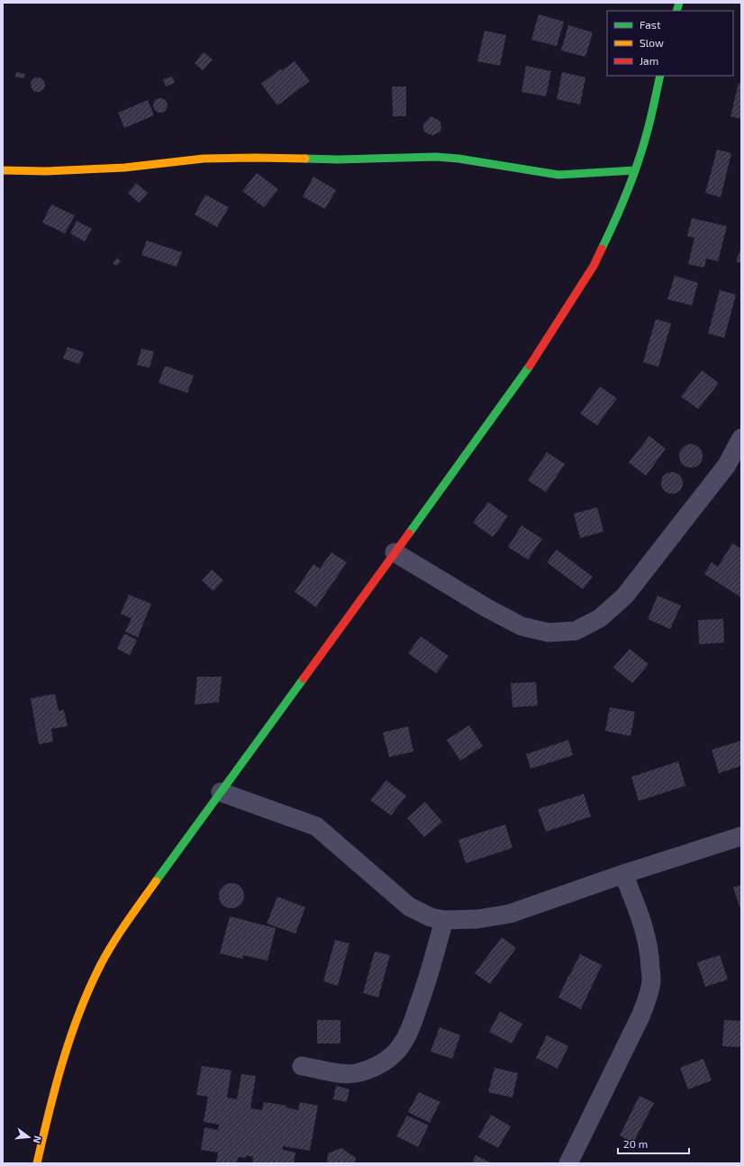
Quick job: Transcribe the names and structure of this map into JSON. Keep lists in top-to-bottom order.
{
  "legend": ["Fast", "Slow", "Jam"],
  "scale_bar": "20 m",
  "north": "right"
}
